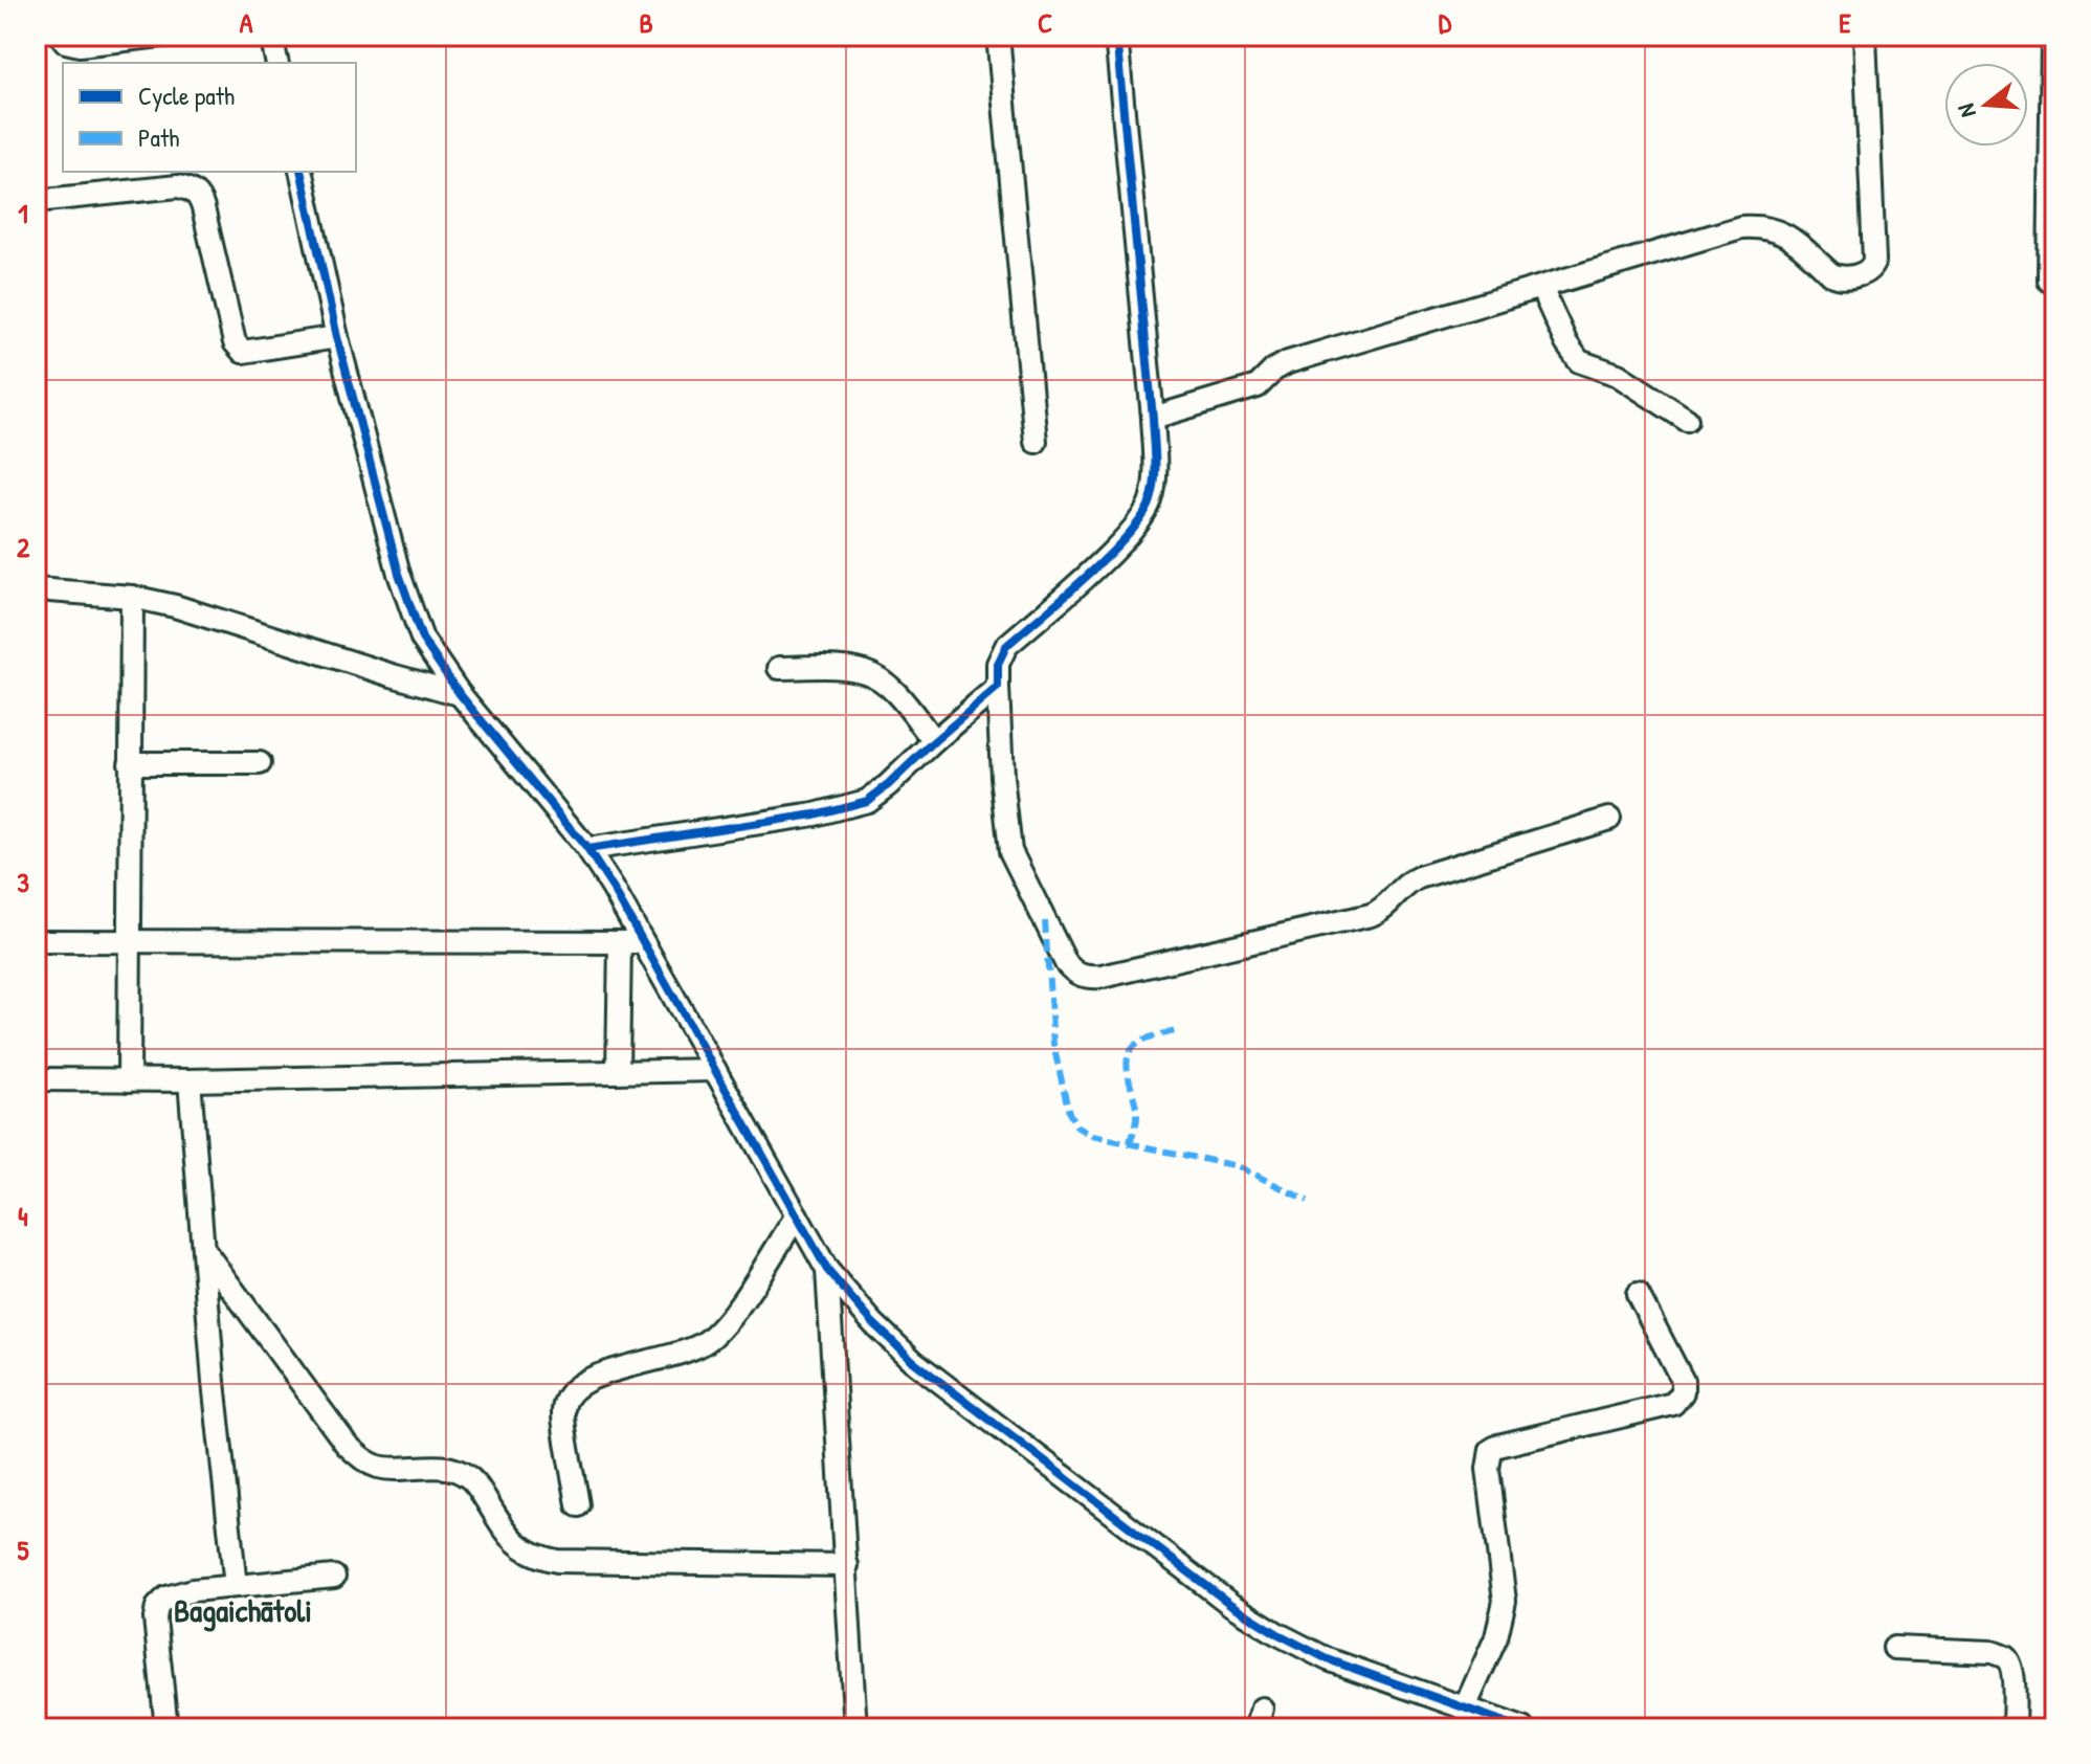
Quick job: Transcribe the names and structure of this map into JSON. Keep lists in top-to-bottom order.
{
  "districts": ["Bagaichātoli"],
  "legend": ["Cycle path", "Path"],
  "north": "left",
  "grid": {
    "columns": [
      "A",
      "B",
      "C",
      "D",
      "E"
    ],
    "rows": [
      "1",
      "2",
      "3",
      "4",
      "5"
    ]
  }
}
